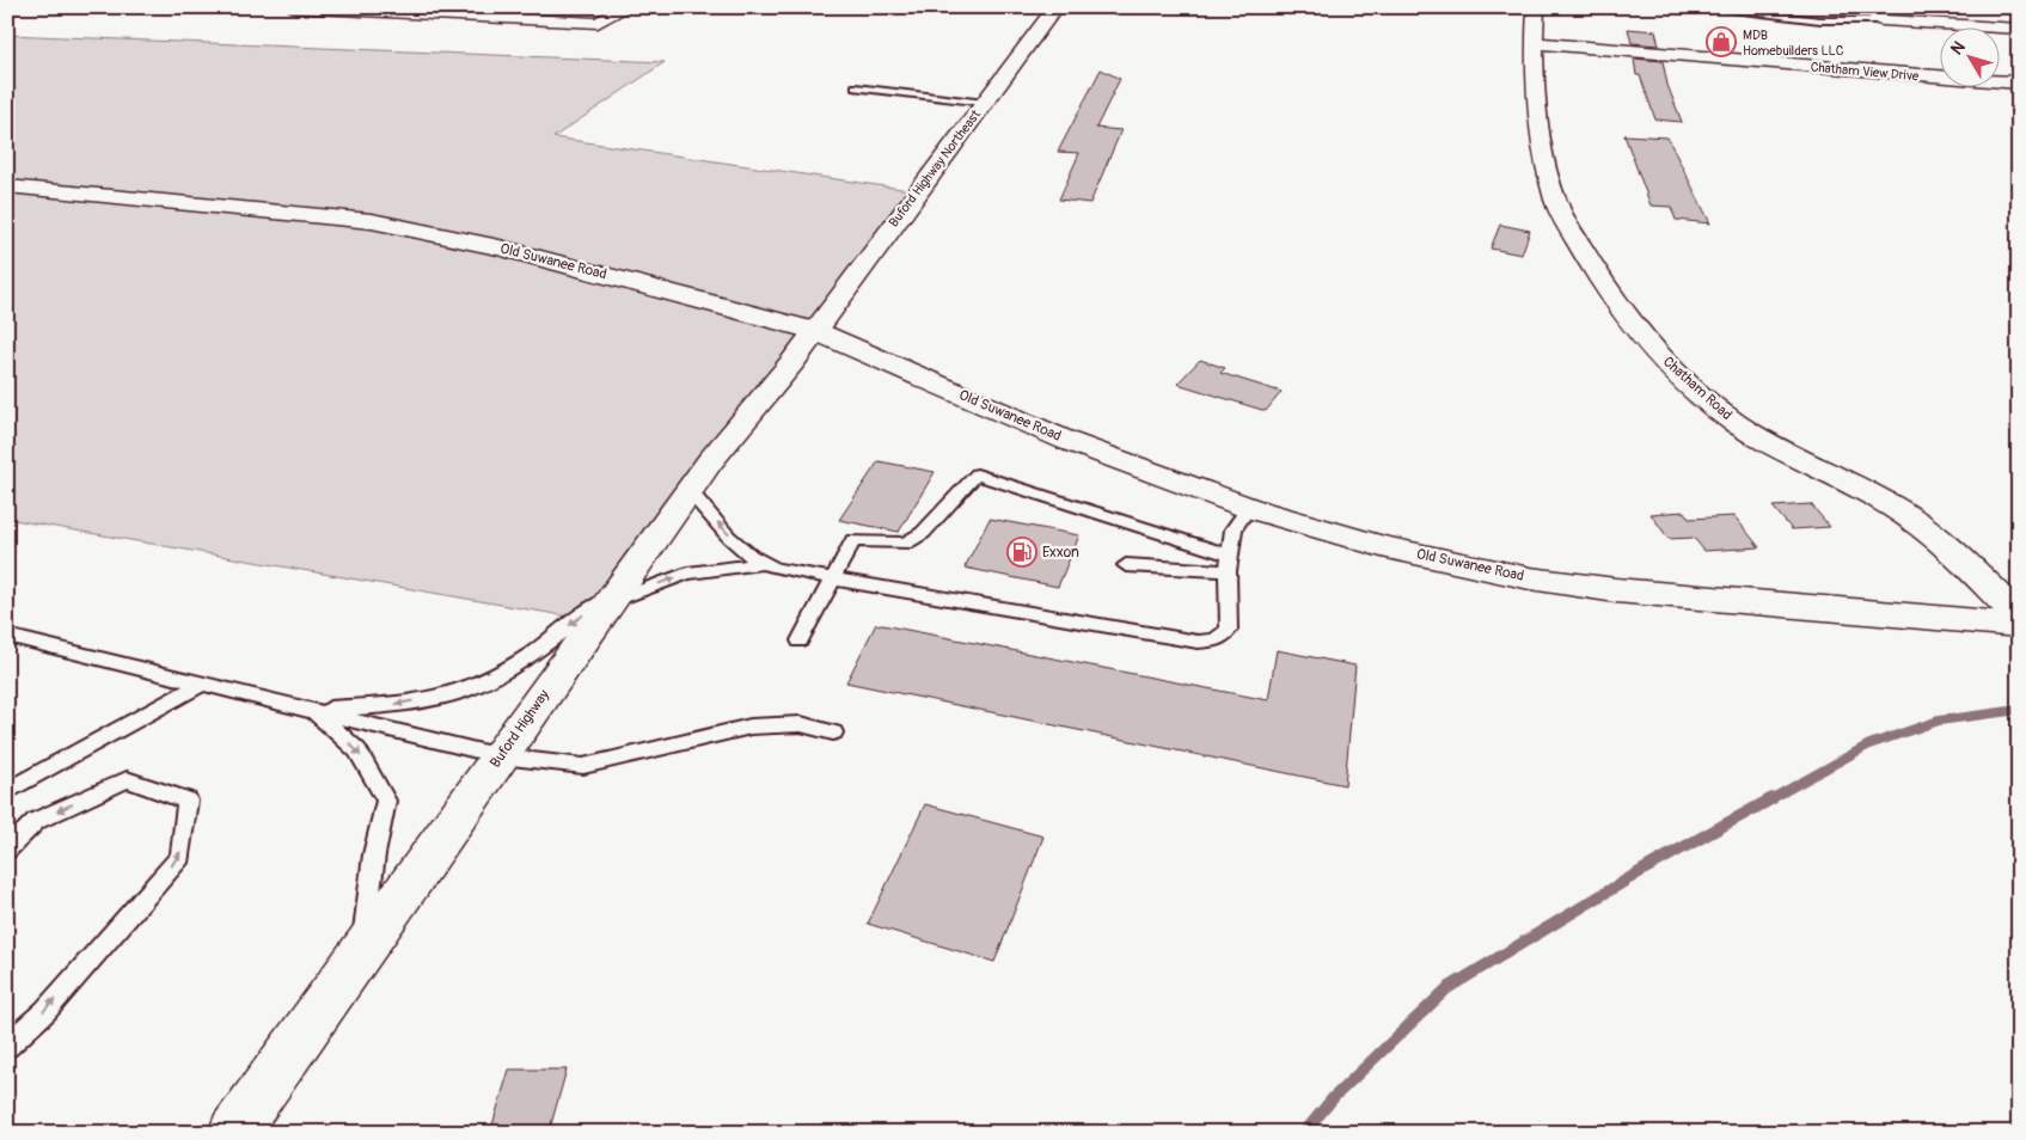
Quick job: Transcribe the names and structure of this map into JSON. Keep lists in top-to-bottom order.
{
  "streets": {
    "street": [
      "Chatham View Drive",
      "Buford Highway Northeast",
      "Old Suwanee Road",
      "Chatham Road",
      "Buford Highway"
    ]
  },
  "crossings": [
    ["Chatham View Drive", "Chatham Road"],
    ["Buford Highway Northeast", "Old Suwanee Road"],
    ["Buford Highway Northeast", "Buford Highway"],
    ["Old Suwanee Road", "Buford Highway"]
  ],
  "places": {
    "shop": ["MDB Homebuilders LLC"],
    "fuel station": ["Exxon"]
  },
  "north": "top left"
}
